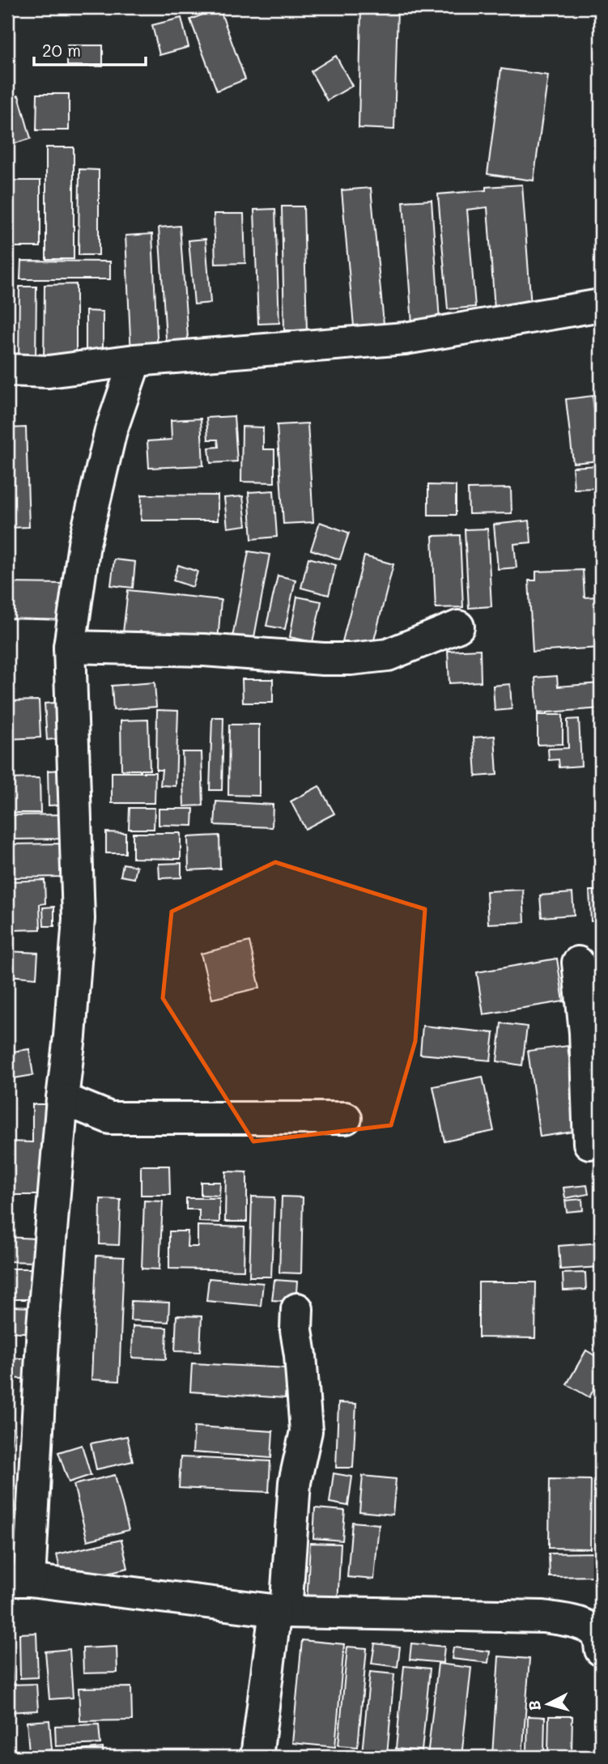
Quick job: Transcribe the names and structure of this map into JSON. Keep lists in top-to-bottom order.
{
  "scale_bar": "20 m",
  "north": "left"
}
